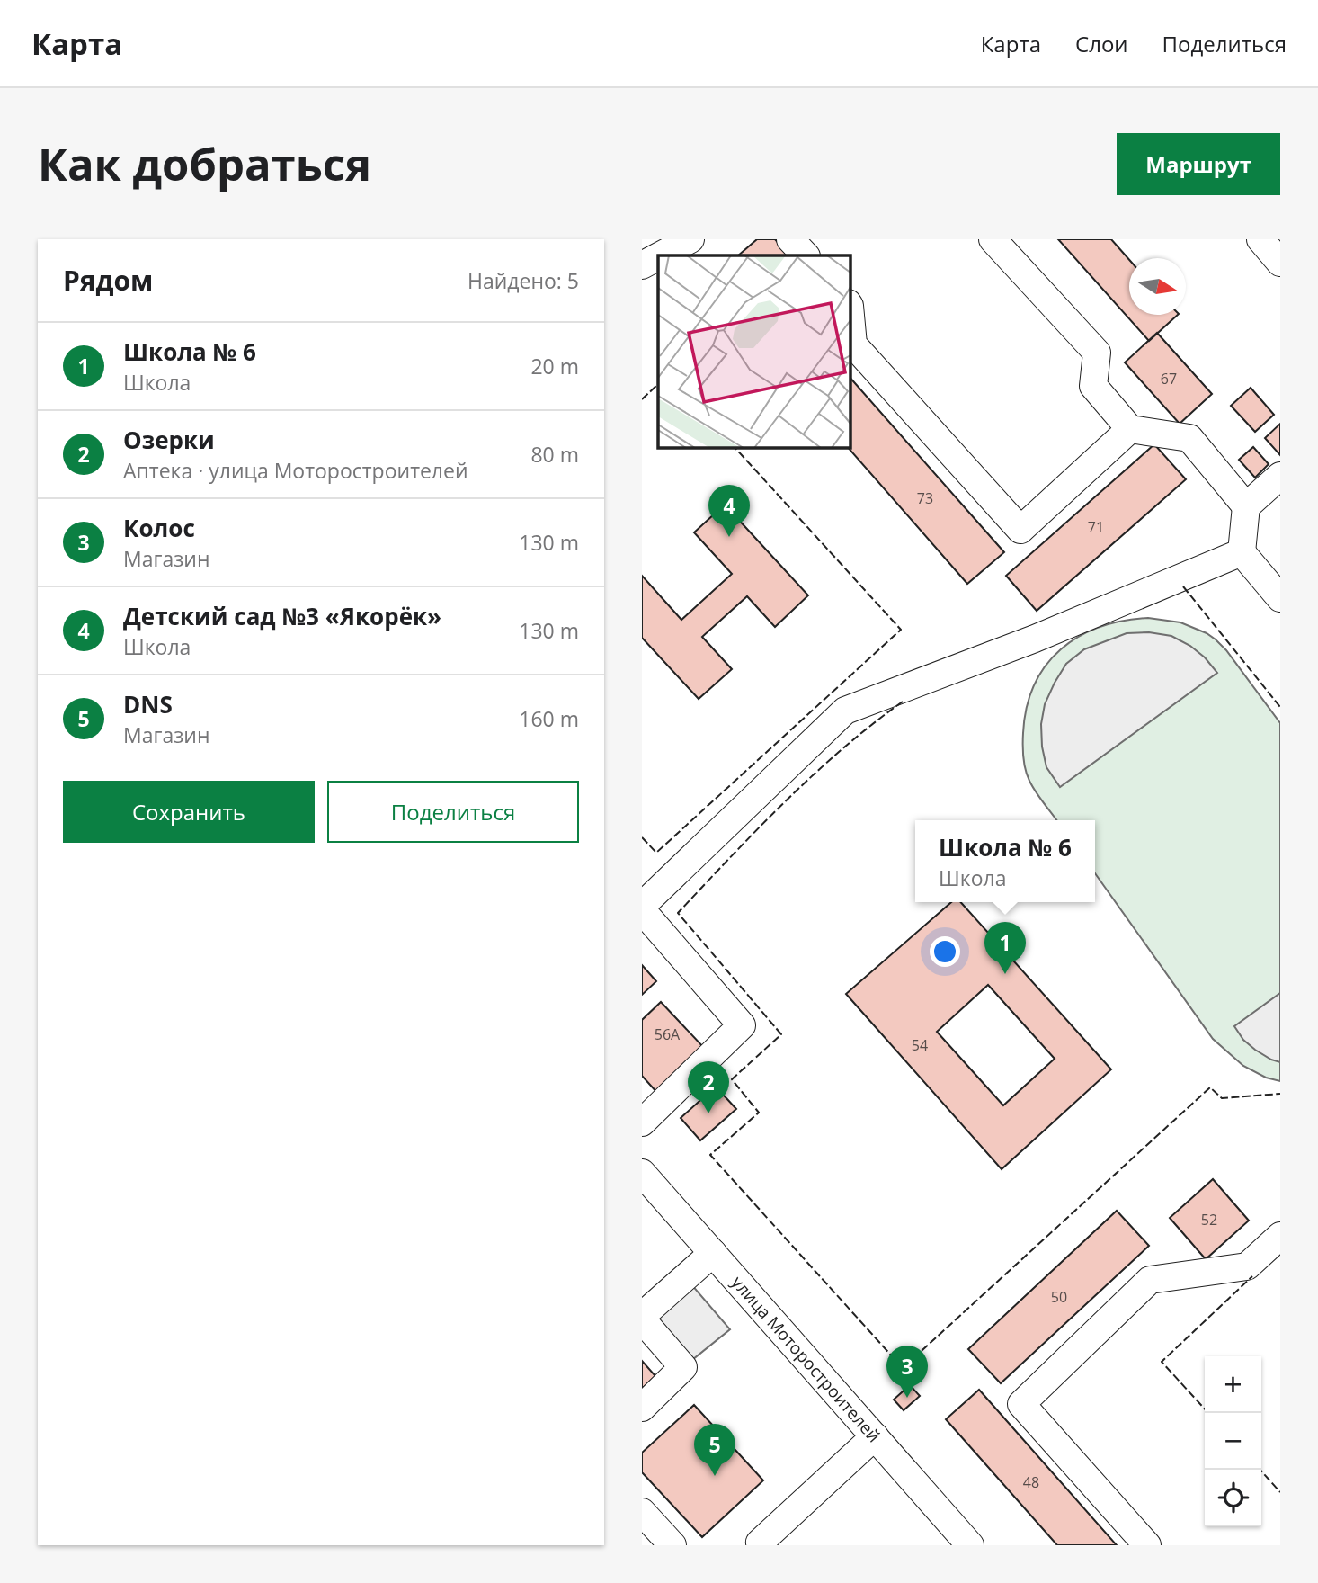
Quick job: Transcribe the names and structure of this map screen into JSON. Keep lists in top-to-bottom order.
{
  "streets": {
    "street": ["улица Моторостроителей"]
  },
  "house_numbers": [
    "67",
    "73",
    "71",
    "56А",
    "54",
    "52",
    "50",
    "48"
  ],
  "north": "right",
  "page": {
    "header": "Карта",
    "nav": ["Карта", "Слои", "Поделиться"],
    "buttons": [
      "Маршрут",
      ["Сохранить", "Поделиться"]
    ],
    "title": "Как добраться",
    "heading": ["Рядом", "Найдено: 5"],
    "list": [
      {
        "mark": "1",
        "name": "Школа № 6",
        "note": "Школа",
        "value": "20 m"
      },
      {
        "mark": "2",
        "name": "Озерки",
        "note": "Аптека · улица Моторостроителей",
        "value": "80 m"
      },
      {
        "mark": "3",
        "name": "Колос",
        "note": "Магазин",
        "value": "130 m"
      },
      {
        "mark": "4",
        "name": "Детский сад №3 «Якорёк»",
        "note": "Школа",
        "value": "130 m"
      },
      {
        "mark": "5",
        "name": "DNS",
        "note": "Магазин",
        "value": "160 m"
      }
    ],
    "pins": [
      "4",
      "1",
      "2",
      "3",
      "5"
    ],
    "popup": ["Школа № 6", "Школа"],
    "map_buttons": ["+", "−"]
  }
}
